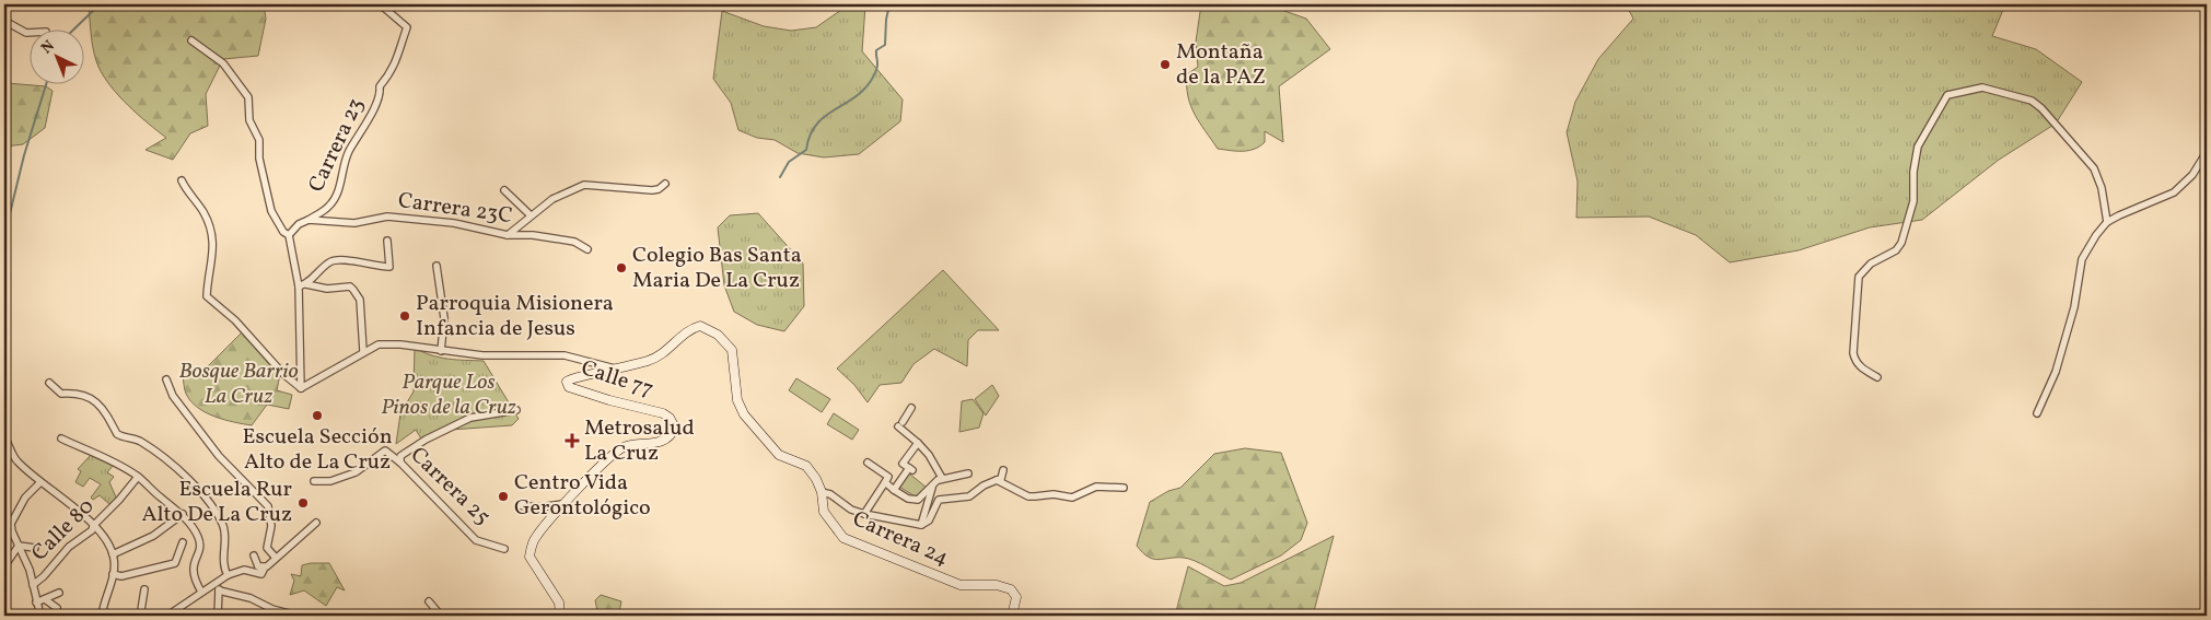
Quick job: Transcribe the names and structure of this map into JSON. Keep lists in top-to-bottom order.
{
  "streets": {
    "street": [
      "Carrera 23",
      "Carrera 23C",
      "Calle 77",
      "Carrera 25",
      "Calle 80",
      "Carrera 24"
    ]
  },
  "crossings": [
    ["Carrera 23", "Carrera 23C"],
    ["Calle 77", "Carrera 24"]
  ],
  "parks": ["Bosque Barrio La Cruz", "Parque Los Pinos de la Cruz"],
  "places": {
    "other": [
      "Montaña de la PAZ",
      "Colegio Bas Santa Maria De La Cruz",
      "Parroquia Misionera Infancia de Jesus",
      "Escuela Sección Alto de La Cruz",
      "Centro Vida Gerontológico",
      "Escuela Rur Alto De La Cruz"
    ],
    "health": ["Metrosalud La Cruz"]
  },
  "north": "top left"
}
